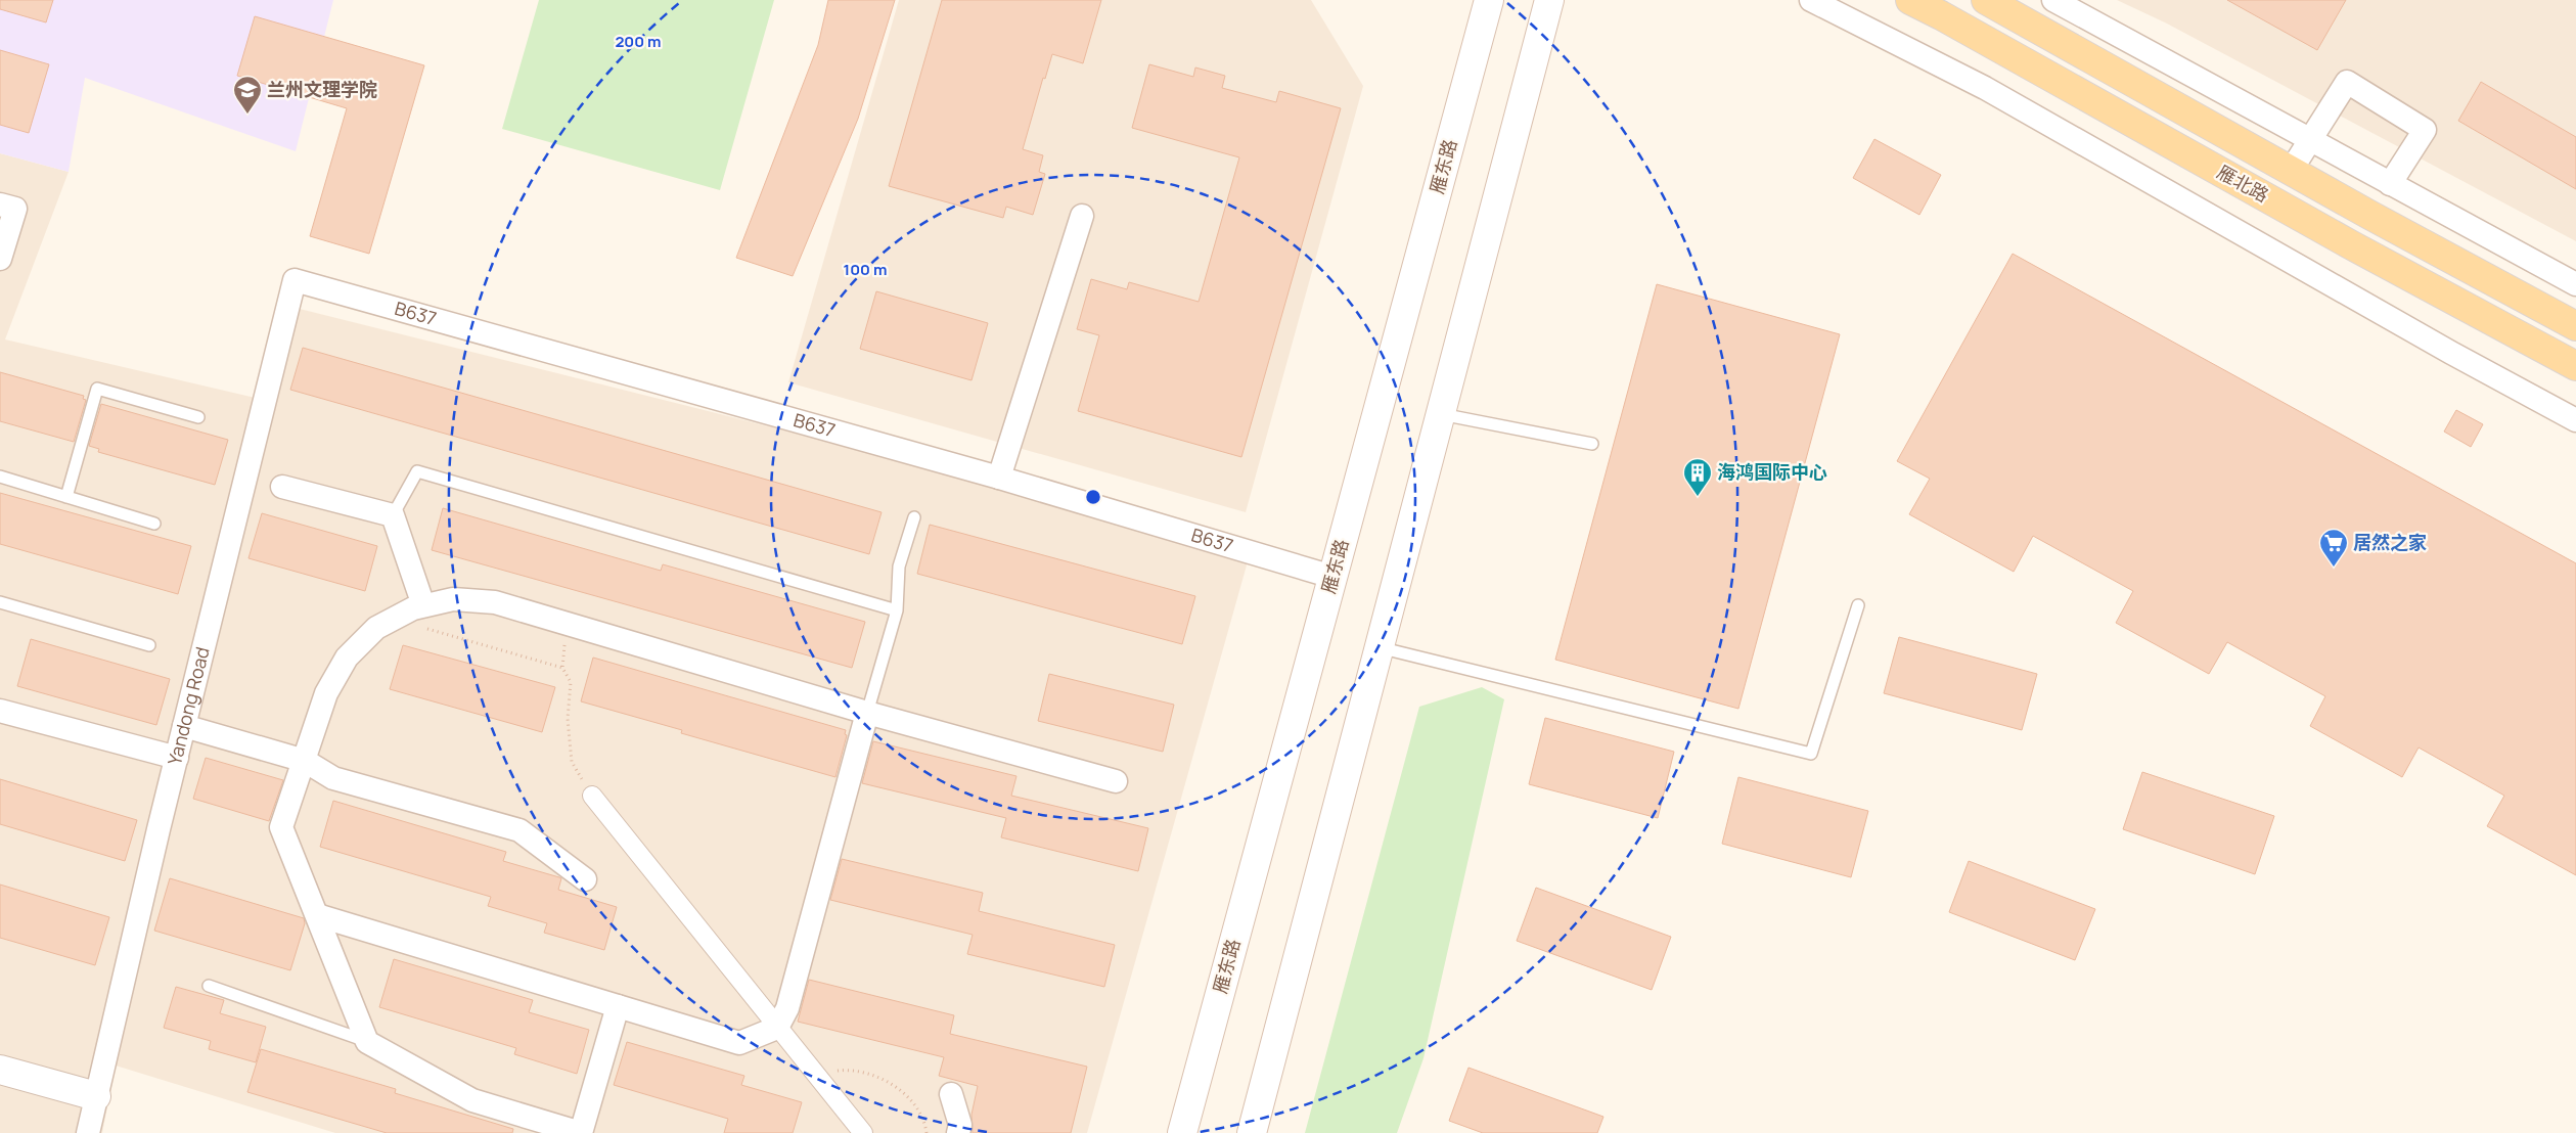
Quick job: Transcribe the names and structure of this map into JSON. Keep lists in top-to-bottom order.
{
  "streets": {
    "main road": ["雁东路", "雁北路"],
    "street": ["B637", "Yandong Road"]
  },
  "crossings": [
    ["雁东路", "B637"],
    ["B637", "Yandong Road"]
  ],
  "places": {
    "school or university": ["兰州文理学院"],
    "building": ["海鸿国际中心"],
    "supermarket": ["居然之家"]
  },
  "rings": ["200 m", "100 m"]
}
